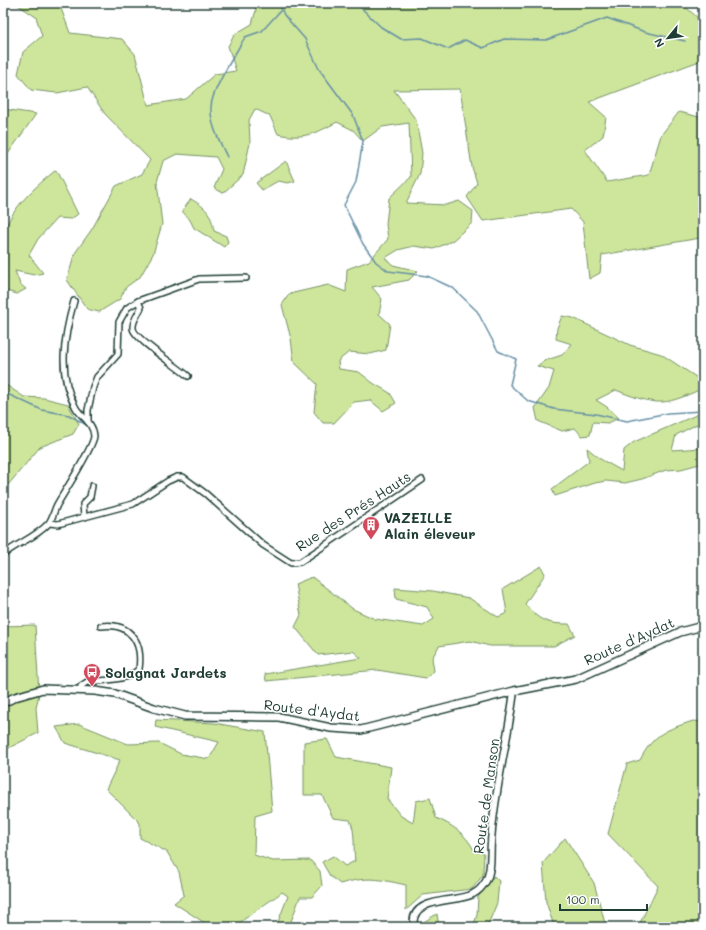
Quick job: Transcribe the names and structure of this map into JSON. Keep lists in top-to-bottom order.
{
  "streets": {
    "main road": ["Route d'Aydat"],
    "street": ["Rue des Prés Hauts", "Route de Manson"]
  },
  "crossings": [
    ["Route d'Aydat", "Route de Manson"]
  ],
  "places": {
    "building": ["VAZEILLE Alain éleveur"],
    "bus stop": ["Solagnat Jardets"]
  },
  "scale_bar": "100 m",
  "north": "bottom left"
}
